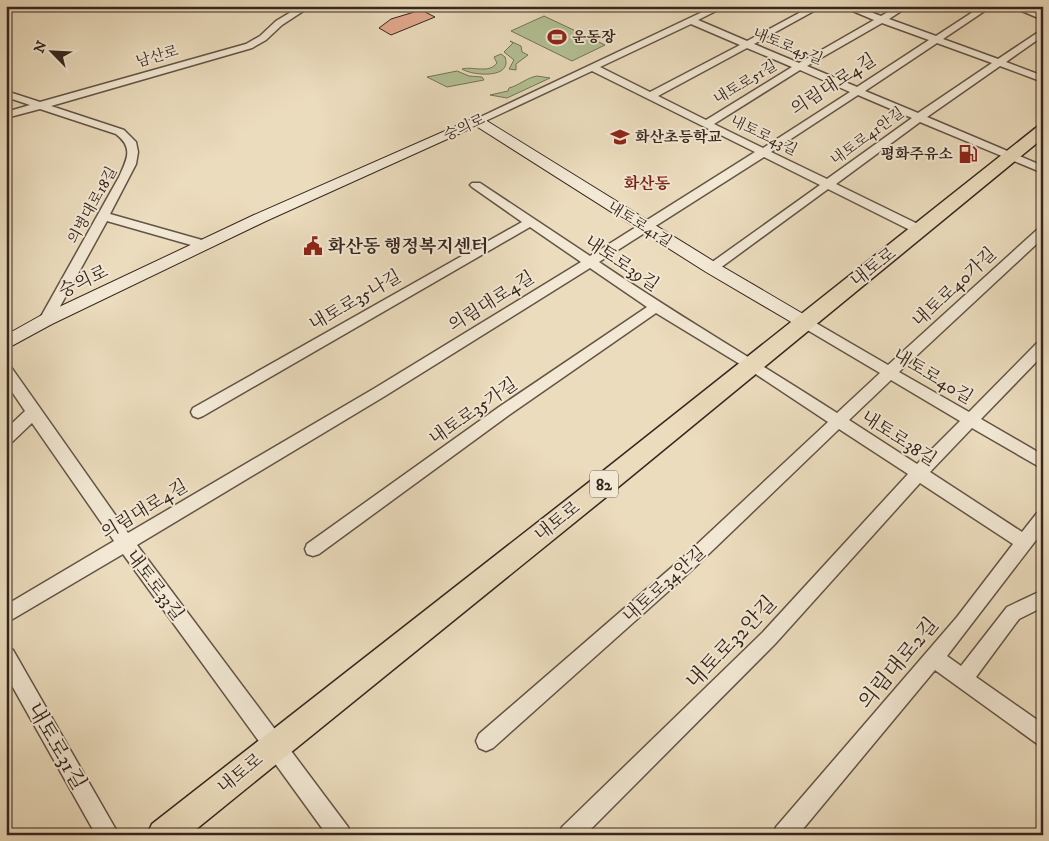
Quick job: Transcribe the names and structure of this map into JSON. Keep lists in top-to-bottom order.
{
  "streets": {
    "main road": ["내토로", "82"],
    "street": [
      "내토로45길",
      "남산로",
      "내토로51길",
      "의림대로4길",
      "숭의로",
      "내토로43길",
      "내토로41안길",
      "의병대로18길",
      "내토로41길",
      "내토로39길",
      "내토로40가길",
      "내토로35나길",
      "내토로40길",
      "내토로35가길",
      "내토로38길",
      "내토로34안길",
      "내토로33길",
      "내토로32안길",
      "의림대로2길",
      "내토로31길"
    ]
  },
  "crossings": [
    ["내토로45길", "내토로51길"],
    ["내토로45길", "의림대로4길"],
    ["내토로45길", "숭의로"],
    ["내토로45길", "내토로41안길"],
    ["내토로45길", "내토로"],
    ["남산로", "의병대로18길"],
    ["내토로51길", "내토로43길"],
    ["의림대로4길", "내토로43길"],
    ["의림대로4길", "내토로41길"],
    ["의림대로4길", "내토로39길"],
    ["의림대로4길", "내토로33길"],
    ["숭의로", "내토로43길"],
    ["숭의로", "의병대로18길"],
    ["숭의로", "내토로41길"],
    ["내토로43길", "내토로41안길"],
    ["내토로43길", "내토로"],
    ["내토로41안길", "내토로41길"],
    ["내토로41길", "내토로"],
    ["내토로41길", "내토로40길"],
    ["내토로39길", "내토로"],
    ["내토로39길", "내토로35나길"],
    ["내토로39길", "내토로35가길"],
    ["내토로39길", "내토로38길"],
    ["내토로", "내토로40길"],
    ["내토로", "내토로38길"],
    ["내토로", "내토로33길"],
    ["내토로40가길", "내토로40길"],
    ["내토로40가길", "내토로38길"],
    ["내토로40가길", "내토로34안길"],
    ["내토로40길", "내토로32안길"],
    ["내토로38길", "내토로34안길"],
    ["내토로38길", "내토로32안길"],
    ["내토로38길", "의림대로2길"]
  ],
  "districts": ["화산동"],
  "places": {
    "sports": ["운동장"],
    "school or university": ["화산초등학교"],
    "fuel station": ["평화주유소"],
    "public building": ["화산동 행정복지센터"]
  },
  "north": "top left"
}
